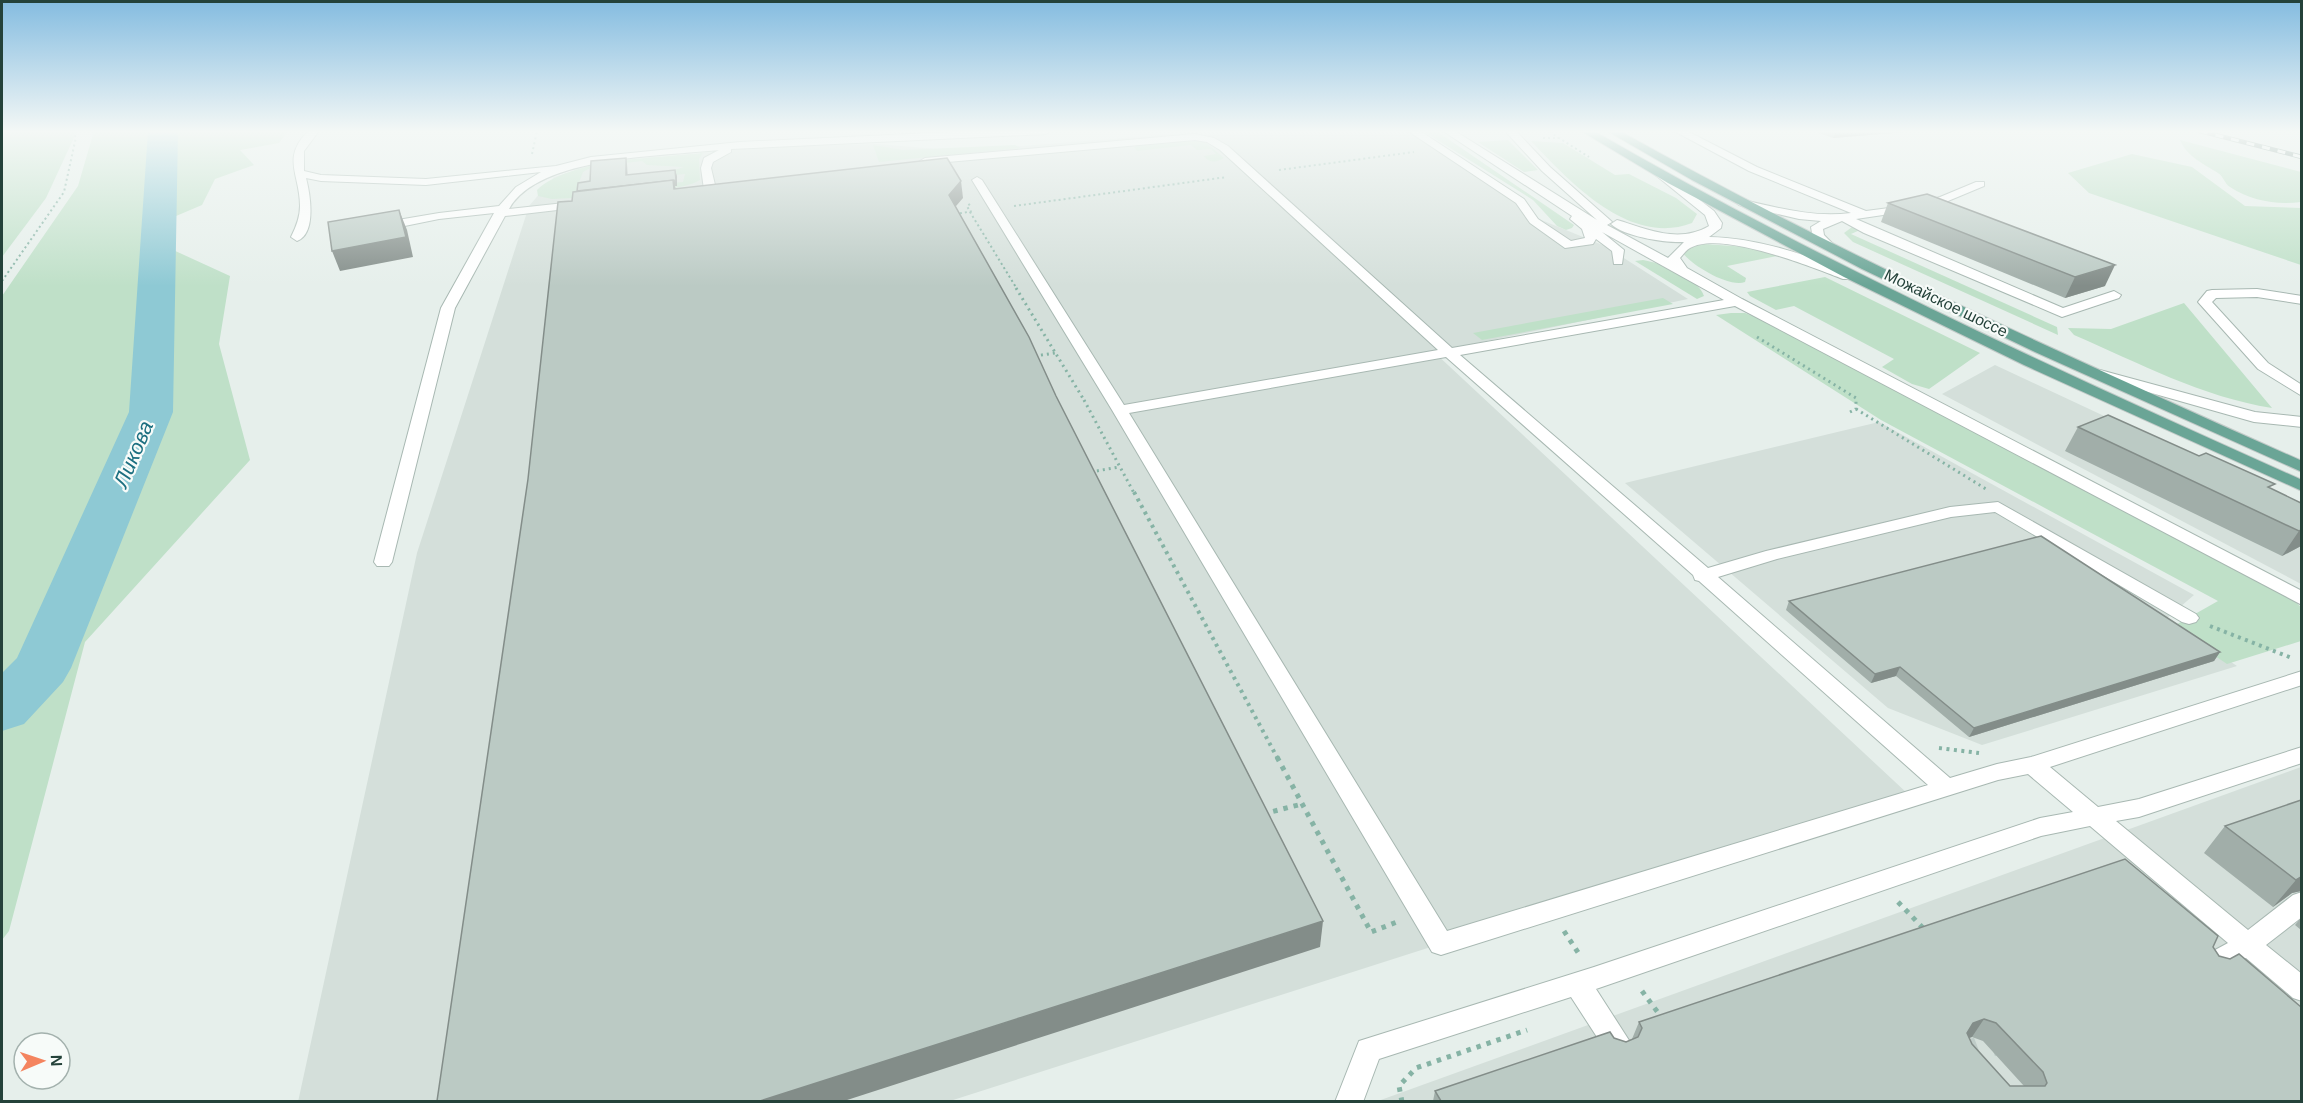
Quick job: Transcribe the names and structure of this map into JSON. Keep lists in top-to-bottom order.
{
  "streets": {
    "main road": ["Можайское шоссе"]
  },
  "water": ["Ликова"],
  "north": "right"
}
